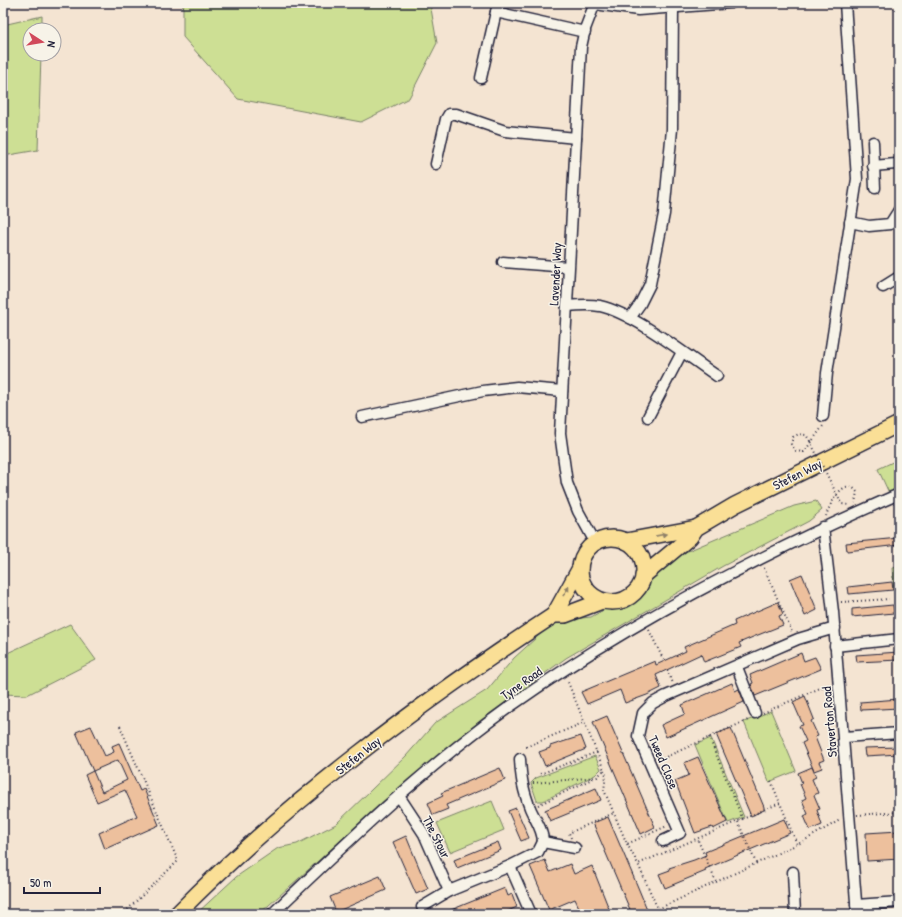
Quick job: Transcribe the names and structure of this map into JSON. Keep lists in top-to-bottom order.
{
  "streets": {
    "highway": ["Stefen Way"],
    "street": [
      "Lavender Way",
      "Tyne Road",
      "Staverton Road",
      "Tweed Close",
      "The Stour"
    ]
  },
  "crossings": [
    ["Lavender Way", "Stefen Way"],
    ["Tyne Road", "Staverton Road"],
    ["Tyne Road", "The Stour"],
    ["Staverton Road", "Tweed Close"]
  ],
  "scale_bar": "50 m",
  "north": "right"
}
